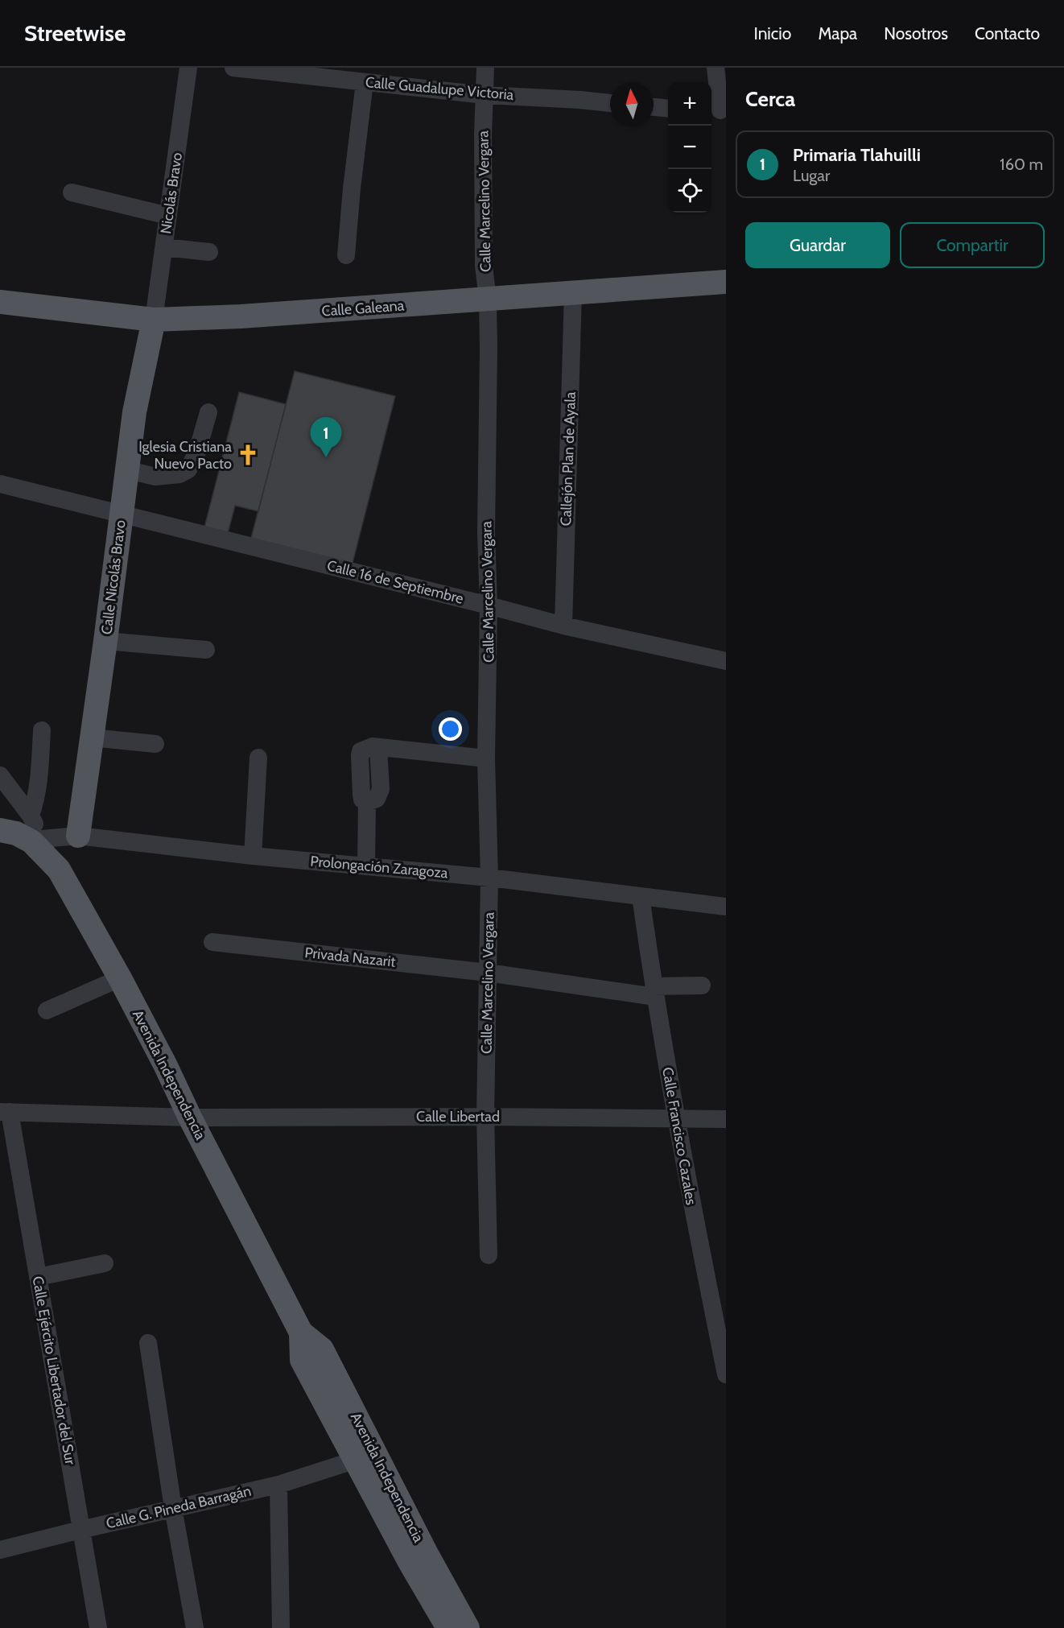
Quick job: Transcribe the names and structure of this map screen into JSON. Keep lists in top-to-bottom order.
{
  "streets": {
    "main road": ["Calle Galeana", "Calle Nicolás Bravo", "Avenida Independencia"],
    "street": [
      "Calle Guadalupe Victoria",
      "Nicolás Bravo",
      "Calle Marcelino Vergara",
      "Callejón Plan de Ayala",
      "Calle 16 de Septiembre",
      "Prolongación Zaragoza",
      "Privada Nazarit",
      "Calle Libertad",
      "Calle Francisco Cazales",
      "Calle Ejército Libertador del Sur",
      "Calle G. Pineda Barragán"
    ]
  },
  "crossings": [
    ["Calle Guadalupe Victoria", "Calle Marcelino Vergara"],
    ["Nicolás Bravo", "Calle Galeana"],
    ["Nicolás Bravo", "Calle Nicolás Bravo"],
    ["Calle Marcelino Vergara", "Calle Galeana"],
    ["Calle Marcelino Vergara", "Calle 16 de Septiembre"],
    ["Calle Marcelino Vergara", "Prolongación Zaragoza"],
    ["Calle Marcelino Vergara", "Privada Nazarit"],
    ["Calle Marcelino Vergara", "Calle Libertad"],
    ["Calle Galeana", "Callejón Plan de Ayala"],
    ["Calle Galeana", "Calle Nicolás Bravo"],
    ["Callejón Plan de Ayala", "Calle 16 de Septiembre"],
    ["Calle Nicolás Bravo", "Calle 16 de Septiembre"],
    ["Calle Nicolás Bravo", "Prolongación Zaragoza"],
    ["Prolongación Zaragoza", "Avenida Independencia"],
    ["Prolongación Zaragoza", "Calle Francisco Cazales"],
    ["Privada Nazarit", "Calle Francisco Cazales"],
    ["Avenida Independencia", "Calle Libertad"],
    ["Avenida Independencia", "Calle G. Pineda Barragán"],
    ["Calle Libertad", "Calle Francisco Cazales"],
    ["Calle Libertad", "Calle Ejército Libertador del Sur"],
    ["Calle Ejército Libertador del Sur", "Calle G. Pineda Barragán"]
  ],
  "places": {
    "church": ["Iglesia Cristiana Nuevo Pacto"]
  },
  "north": "top",
  "page": {
    "header": "Streetwise",
    "nav": [
      "Inicio",
      "Mapa",
      "Nosotros",
      "Contacto"
    ],
    "heading": "Cerca",
    "map_buttons": ["+", "−"],
    "list": [
      {
        "mark": "1",
        "name": "Primaria Tlahuilli",
        "note": "Lugar",
        "value": "160 m"
      }
    ],
    "buttons": ["Guardar", "Compartir"],
    "pins": "1"
  }
}
